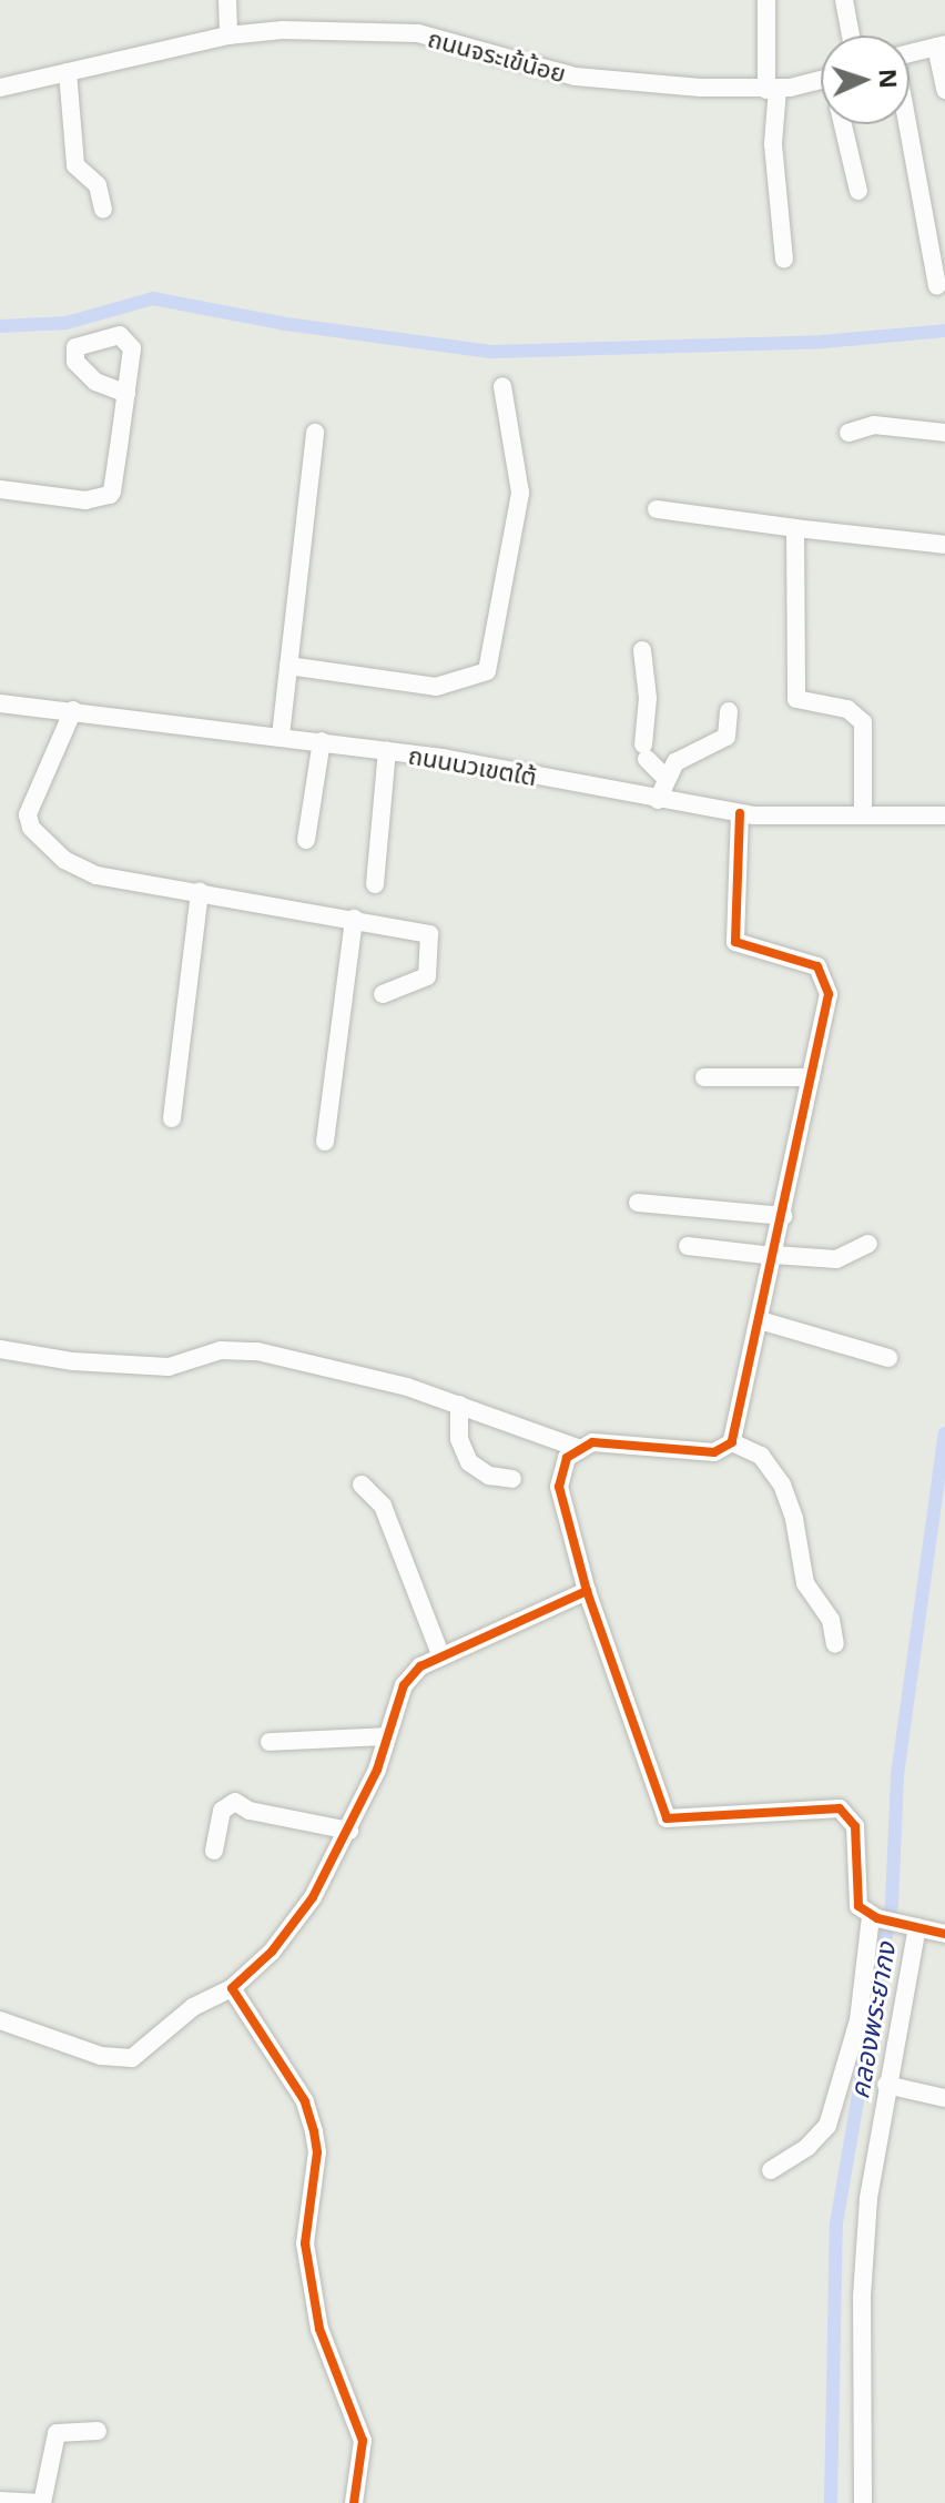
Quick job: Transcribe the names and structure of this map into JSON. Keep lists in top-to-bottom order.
{
  "streets": {
    "street": ["ถนนจระเข้น้อย", "ถนนนวเขตใต้"]
  },
  "water": ["คลองพระยากง"],
  "north": "right"
}
